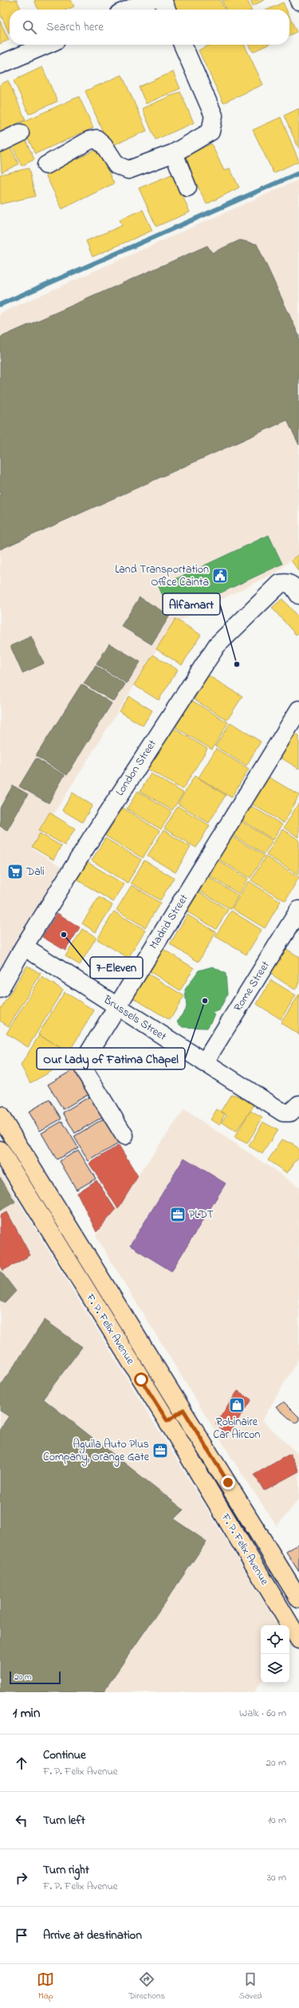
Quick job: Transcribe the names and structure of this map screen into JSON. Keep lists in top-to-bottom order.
{
  "streets": {
    "main road": ["F. P. Felix Avenue"],
    "street": [
      "London Street",
      "Madrid Street",
      "Rome Street",
      "Brussels Street"
    ]
  },
  "crossings": [
    ["London Street", "Brussels Street"],
    ["Madrid Street", "Brussels Street"],
    ["Rome Street", "Brussels Street"]
  ],
  "places": {
    "public building": ["Land Transportation Office Cainta"],
    "other": ["Alfamart", "7-Eleven", "Our Lady of Fatima Chapel"],
    "supermarket": ["Dali"],
    "office": ["PLDT", "Aguila Auto Plus Company, Orange Gate"],
    "shop": ["Robinaire Car Aircon"]
  },
  "scale_bar": "20 m",
  "page": {
    "search": "Search here",
    "scale": "20 m",
    "heading": ["1 min", "Walk · 60 m"],
    "list": [
      ["Continue", "F. P. Felix Avenue", "20 m"],
      ["Turn left", "10 m"],
      ["Turn right", "F. P. Felix Avenue", "30 m"],
      "Arrive at destination"
    ],
    "nav": ["Map", "Directions", "Saved"]
  }
}
